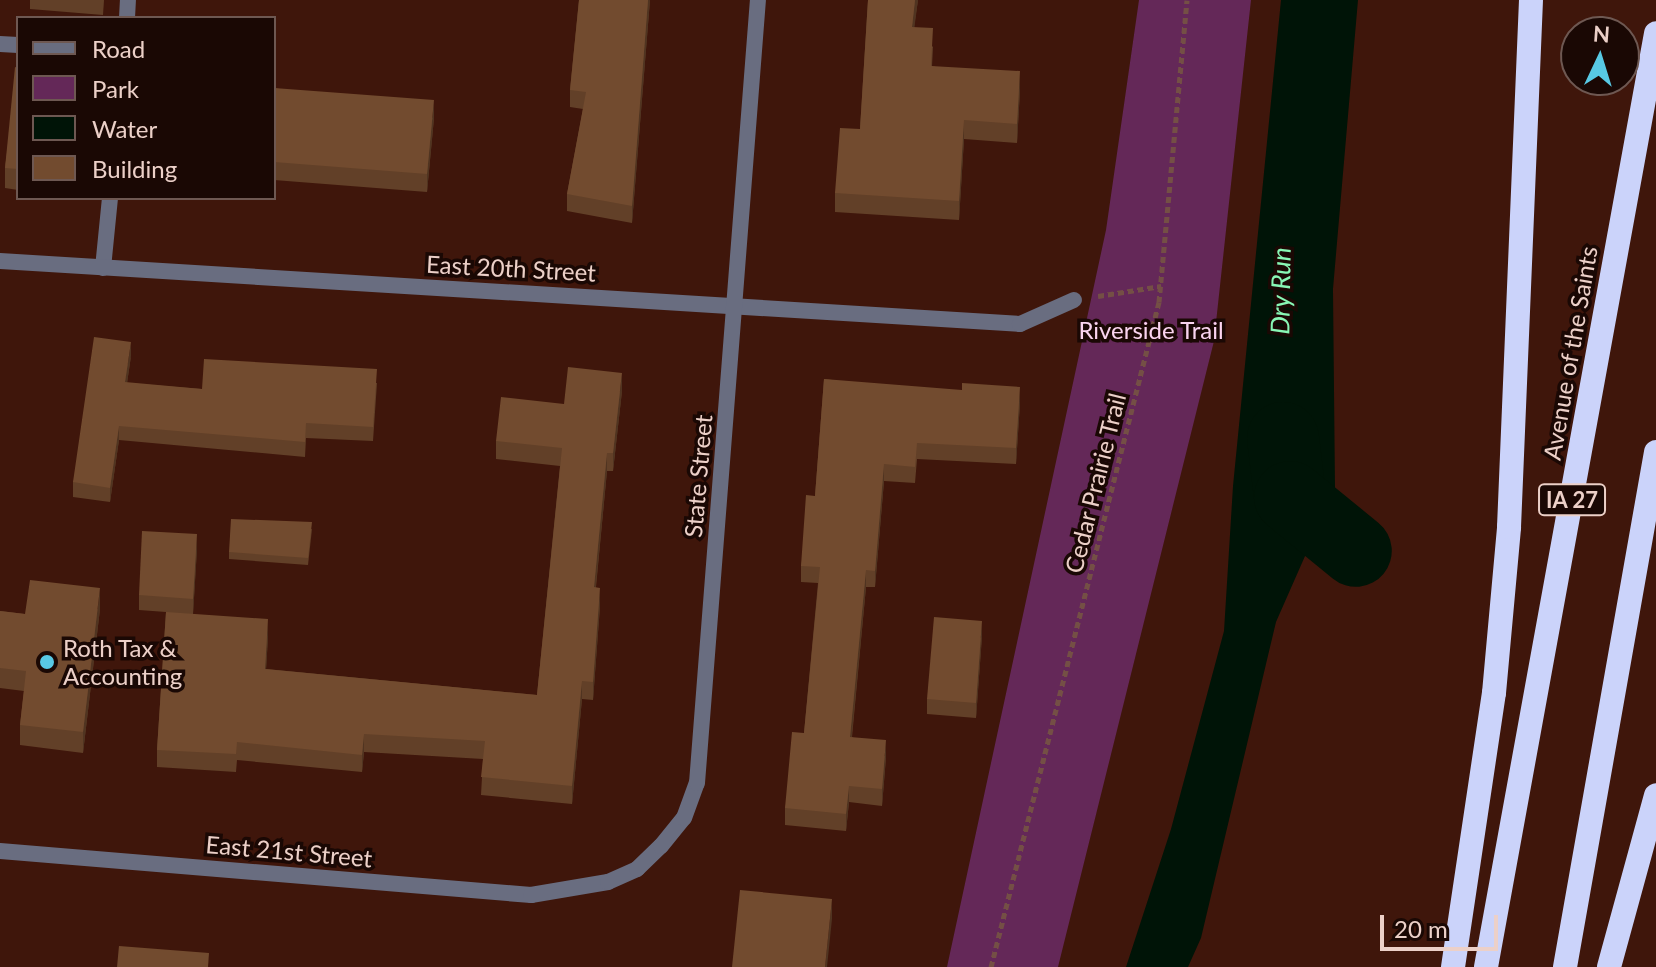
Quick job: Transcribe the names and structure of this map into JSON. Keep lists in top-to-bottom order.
{
  "streets": {
    "highway": ["Avenue of the Saints", "IA 27"],
    "street": ["East 20th Street", "State Street", "East 21st Street"],
    "path": ["Cedar Prairie Trail"]
  },
  "crossings": [
    ["East 20th Street", "State Street"],
    ["State Street", "East 21st Street"]
  ],
  "water": ["Dry Run"],
  "parks": ["Riverside Trail"],
  "places": ["Roth Tax & Accounting"],
  "legend": [
    "Road",
    "Park",
    "Water",
    "Building"
  ],
  "scale_bar": "20 m",
  "north": "top"
}
